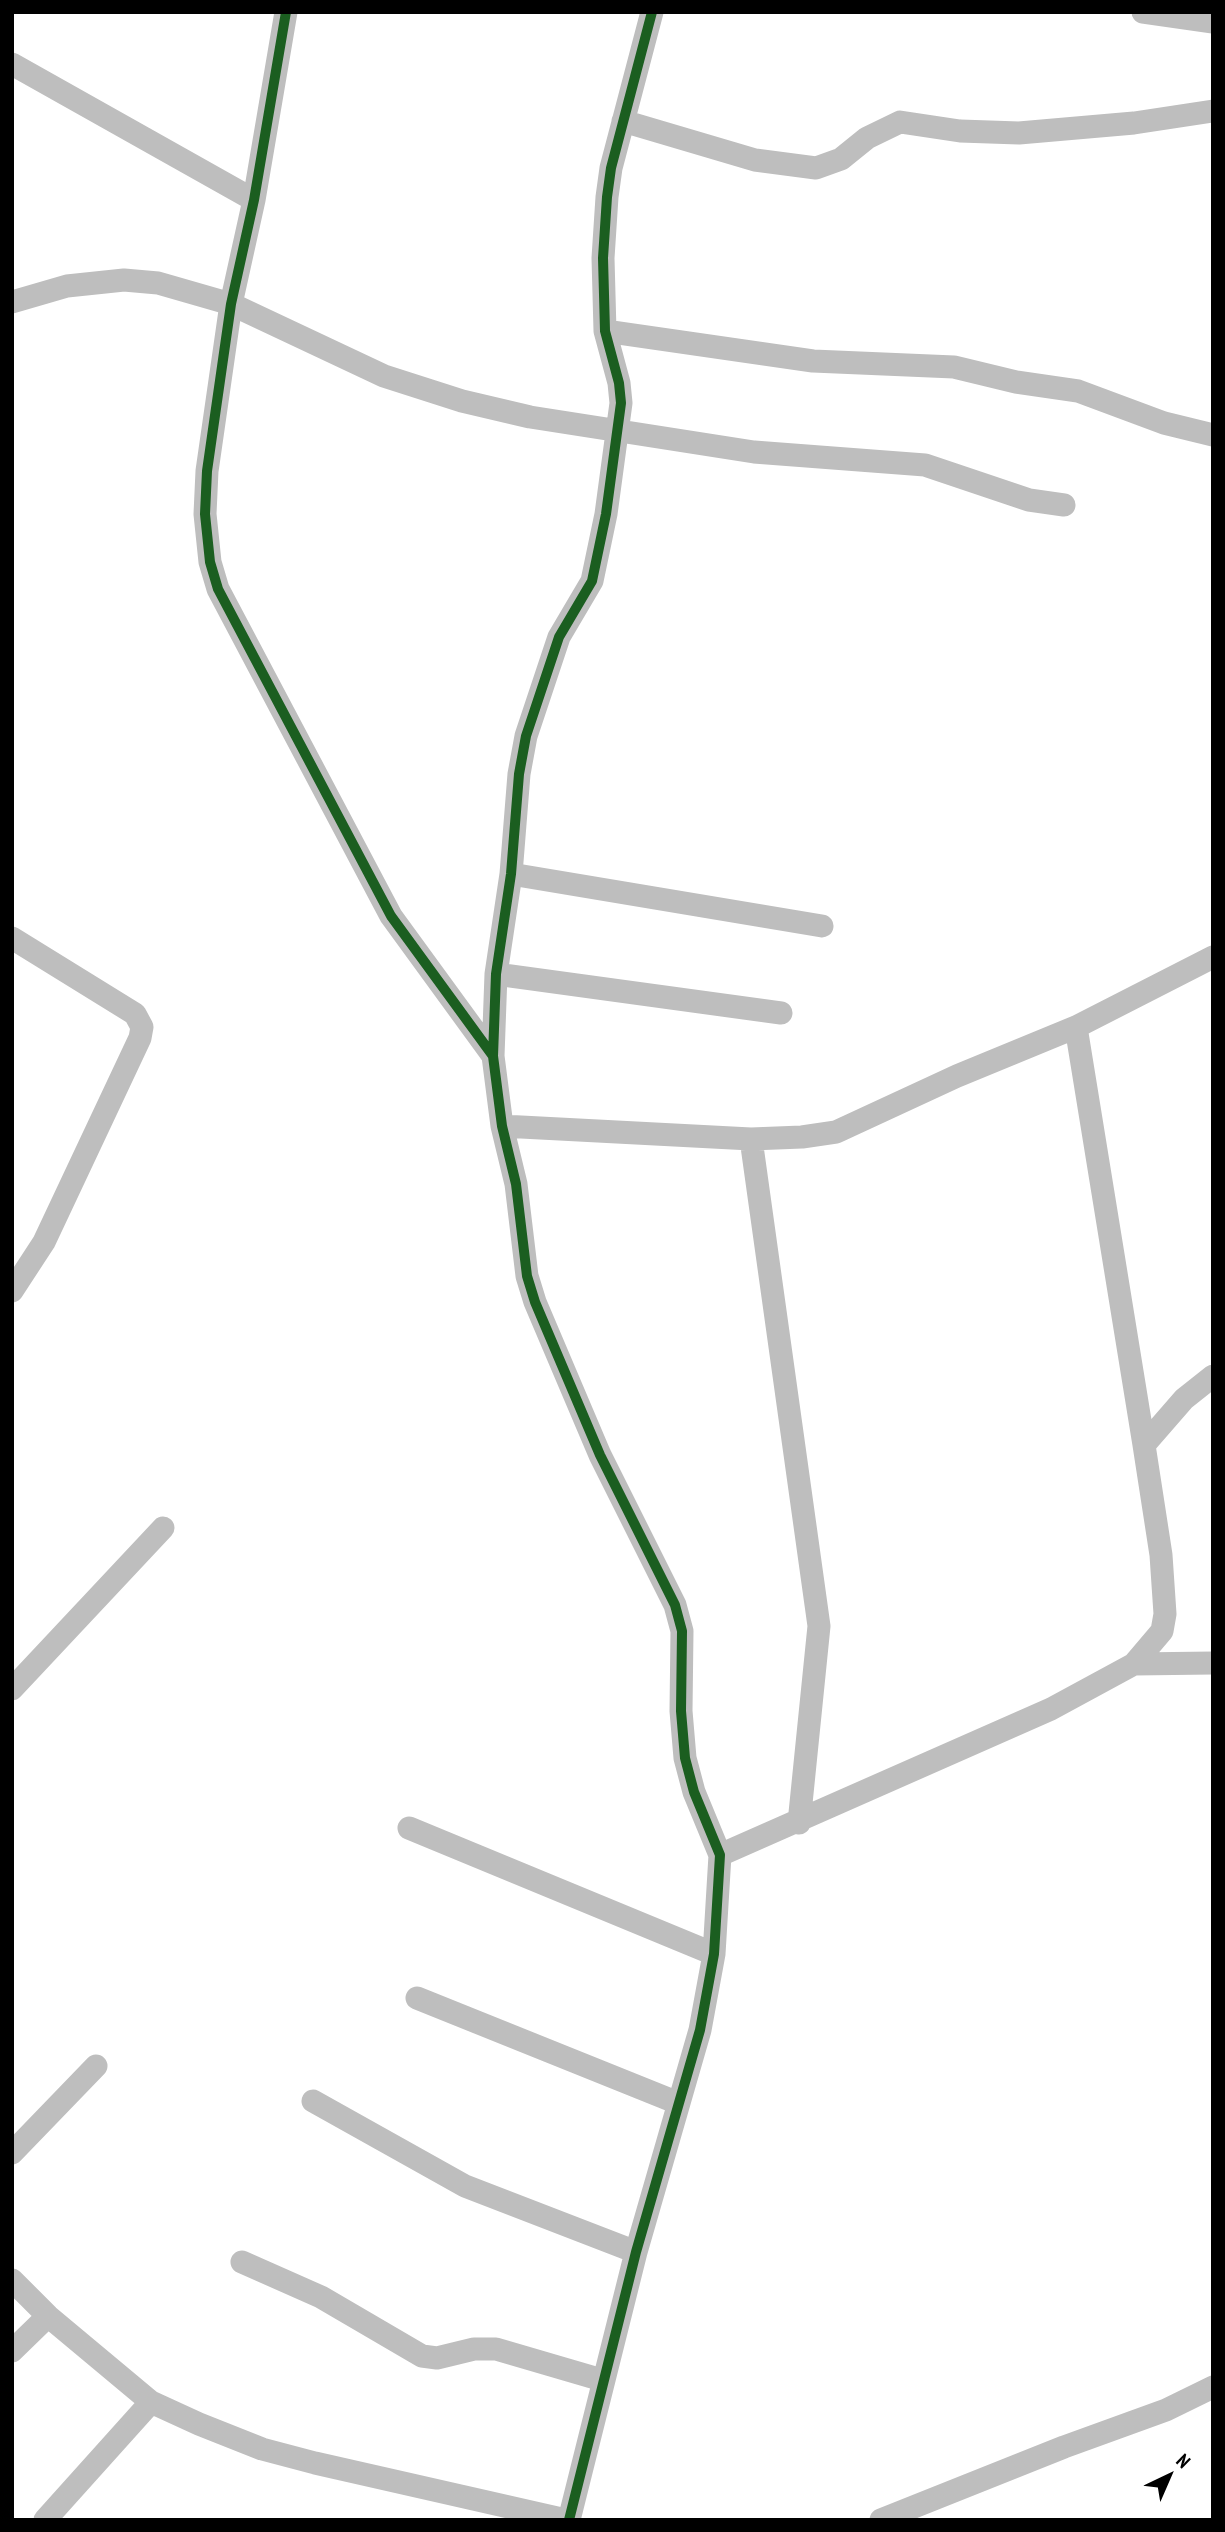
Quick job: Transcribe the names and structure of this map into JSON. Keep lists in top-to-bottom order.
{
  "north": "top right"
}
